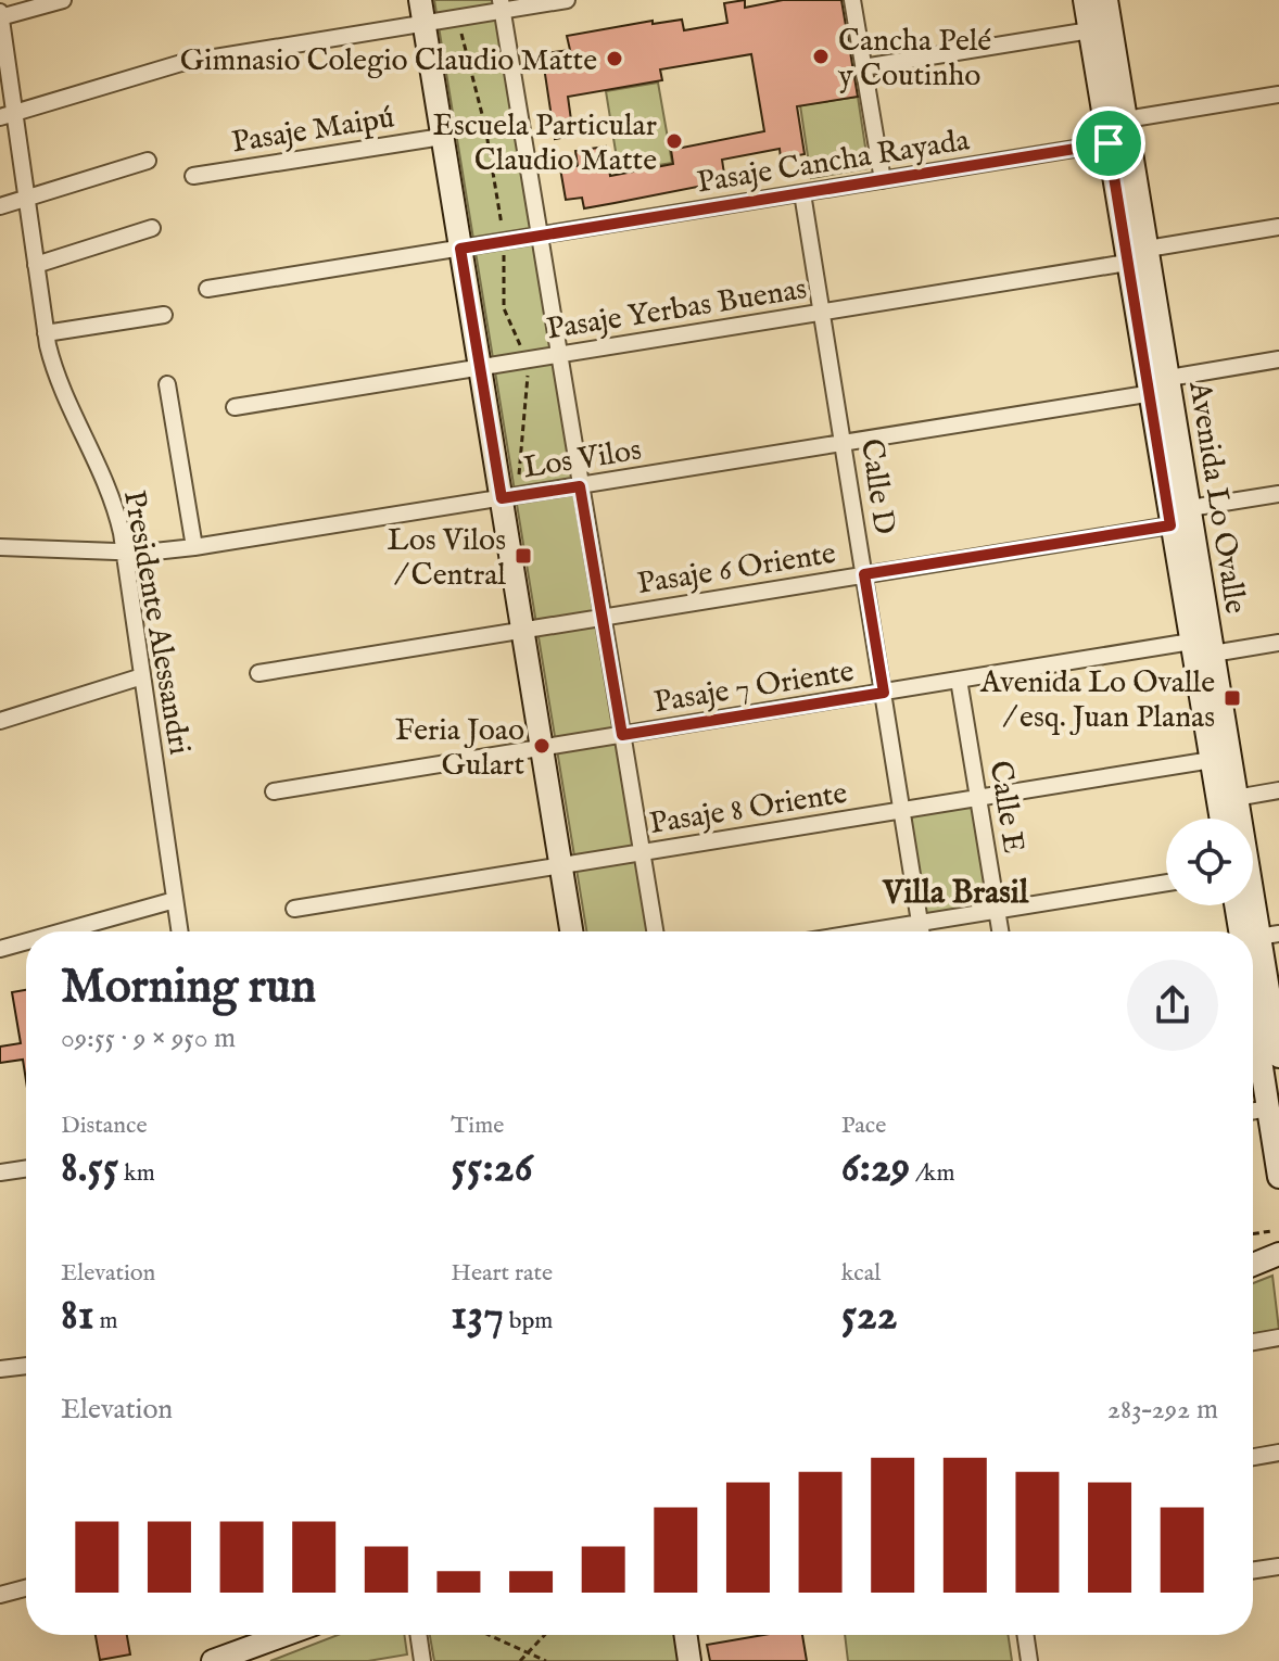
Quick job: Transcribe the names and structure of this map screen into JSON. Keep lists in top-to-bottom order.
{
  "streets": {
    "main road": ["Avenida Lo Ovalle"],
    "street": [
      "Pasaje Maipú",
      "Pasaje Cancha Rayada",
      "Pasaje Yerbas Buenas",
      "Los Vilos",
      "Calle D",
      "Pasaje 6 Oriente",
      "Presidente Alessandri",
      "Pasaje 7 Oriente",
      "Pasaje 8 Oriente",
      "Calle E"
    ]
  },
  "crossings": [
    ["Pasaje Cancha Rayada", "Calle D"],
    ["Pasaje Cancha Rayada", "Avenida Lo Ovalle"],
    ["Pasaje Yerbas Buenas", "Calle D"],
    ["Pasaje Yerbas Buenas", "Avenida Lo Ovalle"],
    ["Los Vilos", "Calle D"],
    ["Los Vilos", "Avenida Lo Ovalle"],
    ["Los Vilos", "Presidente Alessandri"],
    ["Calle D", "Pasaje 6 Oriente"],
    ["Calle D", "Pasaje 7 Oriente"],
    ["Calle D", "Pasaje 8 Oriente"],
    ["Avenida Lo Ovalle", "Pasaje 6 Oriente"],
    ["Avenida Lo Ovalle", "Pasaje 7 Oriente"],
    ["Avenida Lo Ovalle", "Pasaje 8 Oriente"],
    ["Pasaje 7 Oriente", "Calle E"],
    ["Pasaje 8 Oriente", "Calle E"]
  ],
  "districts": ["Villa Brasil"],
  "places": {
    "other": [
      "Cancha Pelé y Coutinho",
      "Gimnasio Colegio Claudio Matte",
      "Escuela Particular Claudio Matte",
      "Feria Joao Gulart"
    ],
    "transit": ["Los Vilos / Central", "Avenida Lo Ovalle / esq. Juan Planas"]
  },
  "page": {
    "heading": ["Morning run", "09:55 · 9 × 950 m"],
    "stats": [
      ["Distance", "8.55 km"],
      ["Time", "55:26"],
      ["Pace", "6:29 /km"],
      ["Elevation", "81 m"],
      ["Heart rate", "137 bpm"],
      ["kcal", "522"]
    ],
    "chart": ["Elevation", "283–292 m"]
  }
}
